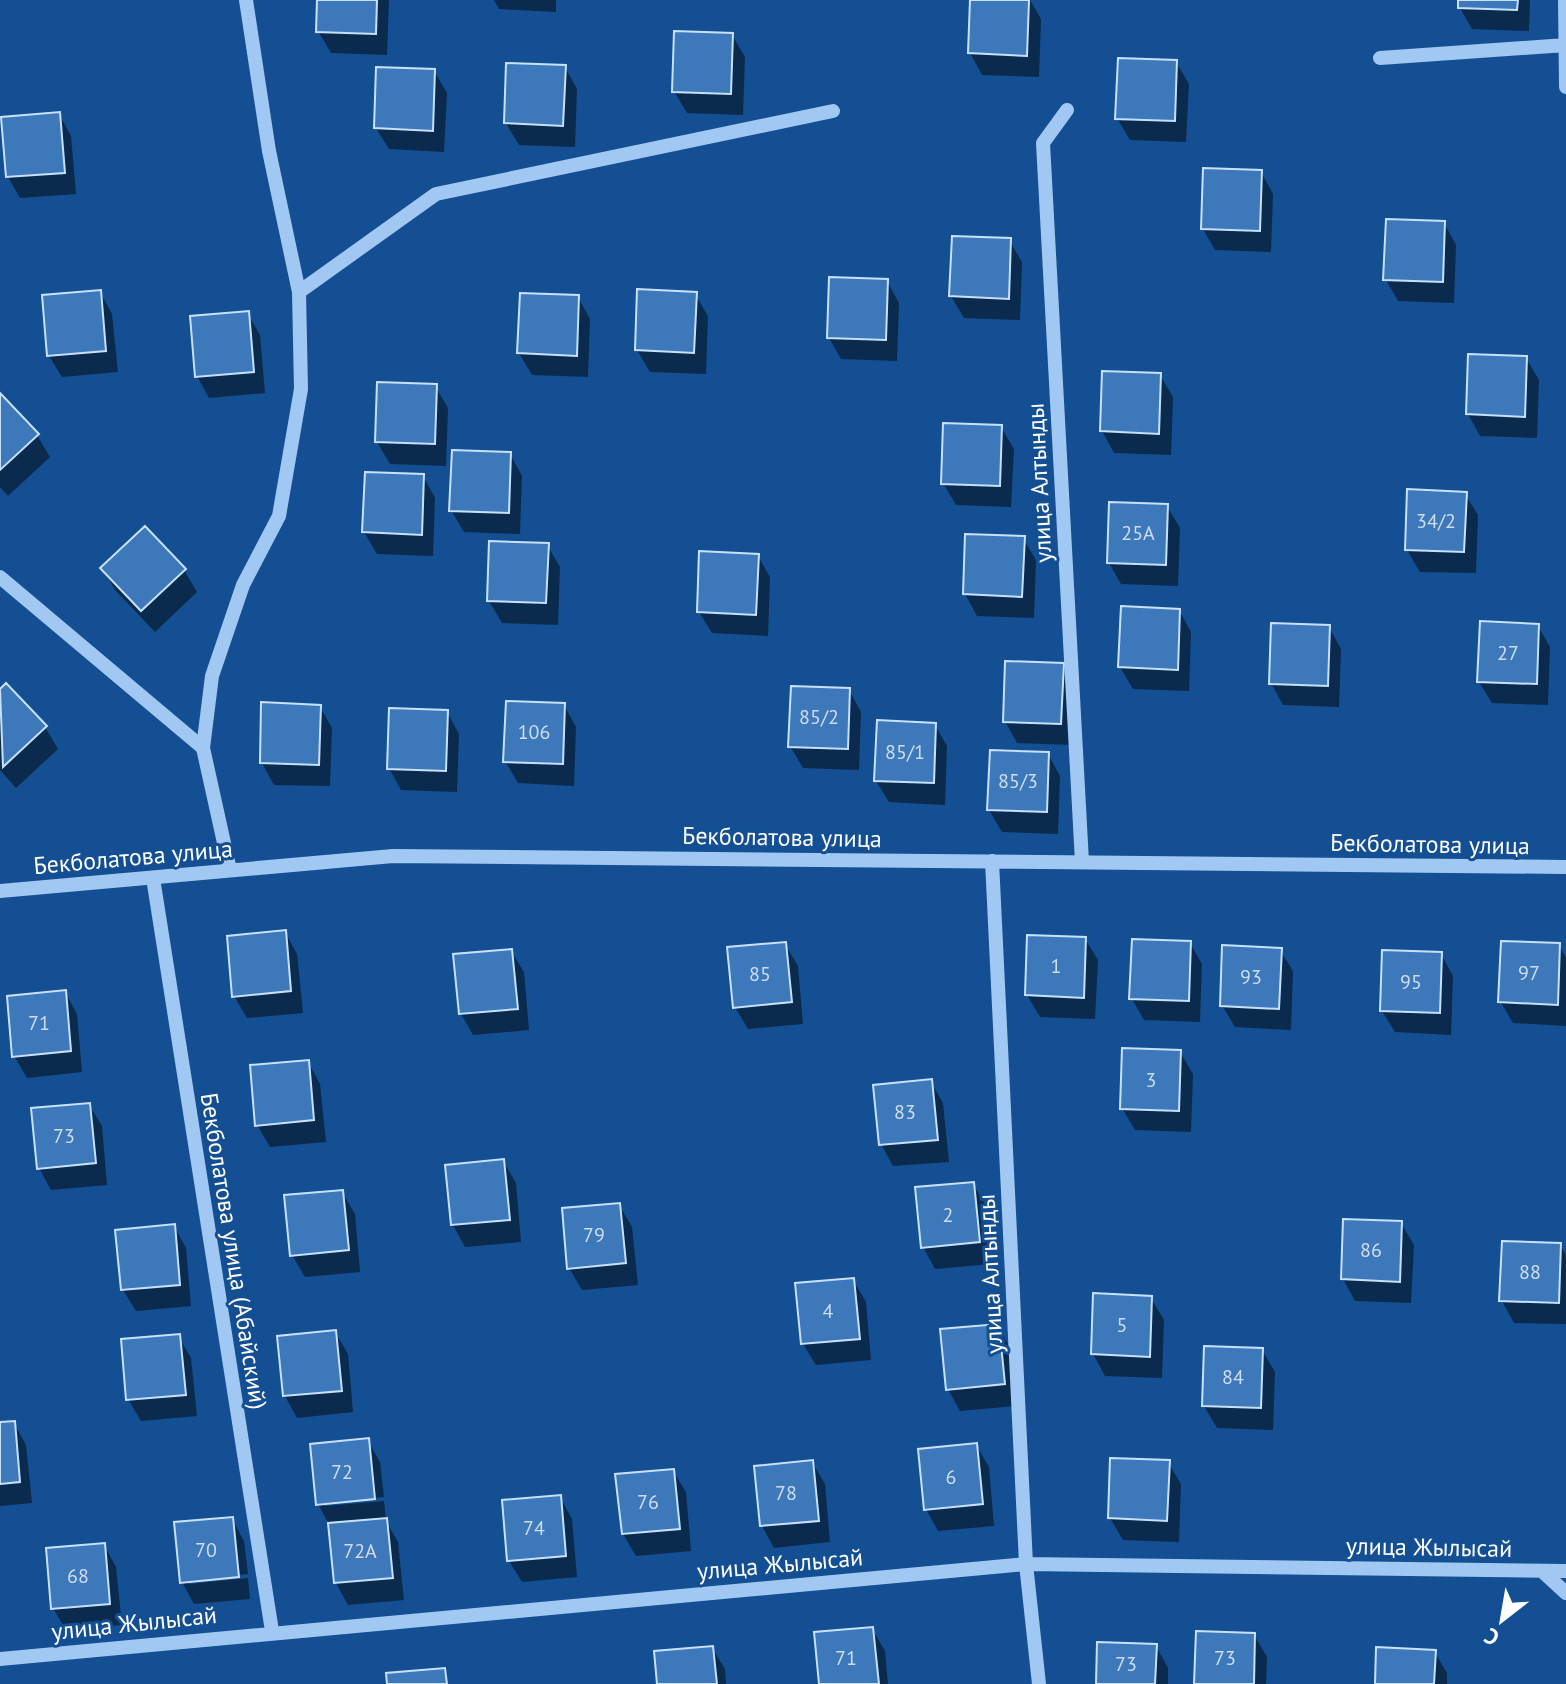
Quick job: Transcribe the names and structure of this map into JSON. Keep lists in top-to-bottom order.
{
  "streets": {
    "street": [
      "улица Алтынды",
      "Бекболатова улица",
      "Бекболатова улица (Абайский)",
      "улица Жылысай"
    ]
  },
  "crossings": [
    ["улица Алтынды", "Бекболатова улица"],
    ["улица Алтынды", "улица Жылысай"],
    ["Бекболатова улица", "Бекболатова улица (Абайский)"],
    ["Бекболатова улица (Абайский)", "улица Жылысай"]
  ],
  "house_numbers": [
    "34/2",
    "25А",
    "27",
    "85/2",
    "106",
    "85/1",
    "85/3",
    "1",
    "97",
    "85",
    "93",
    "95",
    "71",
    "3",
    "83",
    "73",
    "2",
    "79",
    "86",
    "88",
    "4",
    "5",
    "84",
    "72",
    "6",
    "78",
    "76",
    "74",
    "70",
    "72А",
    "68",
    "71",
    "73",
    "73"
  ],
  "north": "bottom left"
}
